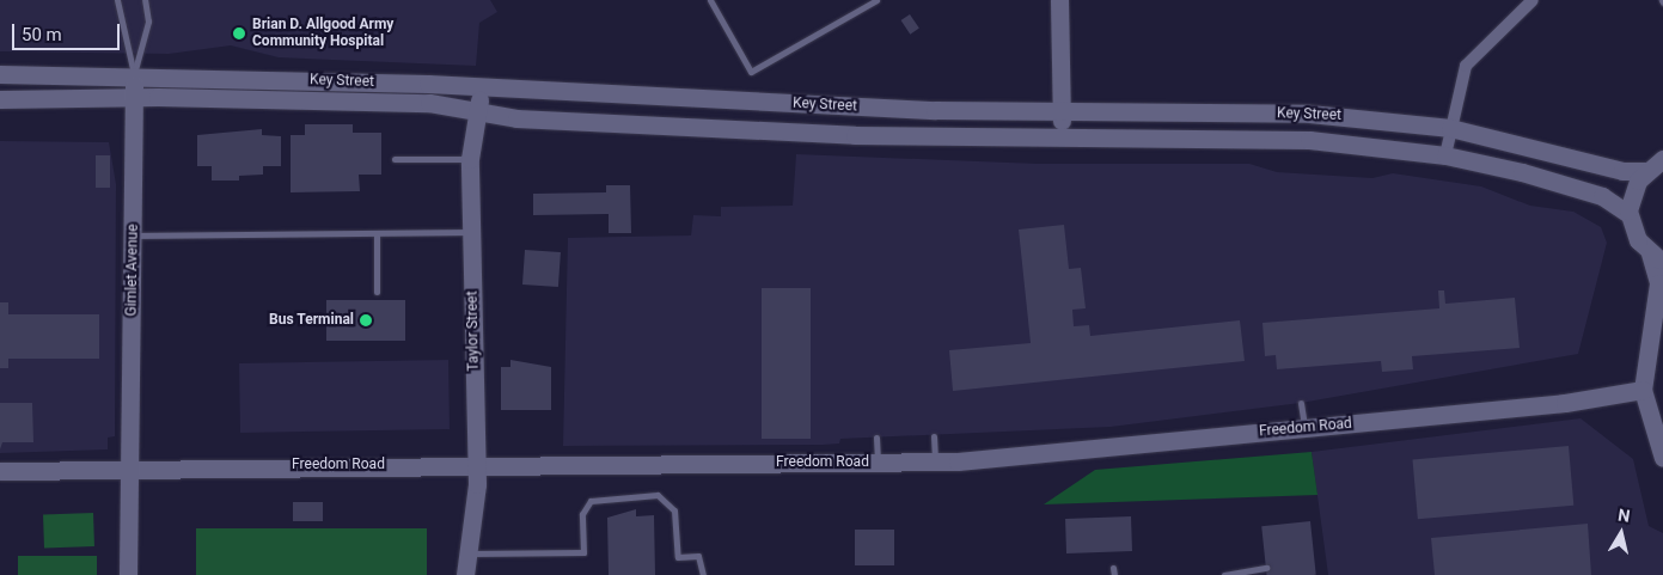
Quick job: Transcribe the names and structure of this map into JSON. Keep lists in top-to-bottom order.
{
  "streets": {
    "main road": [
      "Key Street",
      "Gimlet Avenue",
      "Taylor Street",
      "Freedom Road"
    ]
  },
  "crossings": [
    ["Key Street", "Gimlet Avenue"],
    ["Key Street", "Taylor Street"],
    ["Gimlet Avenue", "Freedom Road"],
    ["Taylor Street", "Freedom Road"]
  ],
  "places": ["Brian D. Allgood Army Community Hospital", "Bus Terminal"],
  "scale_bar": "50 m",
  "north": "top"
}
